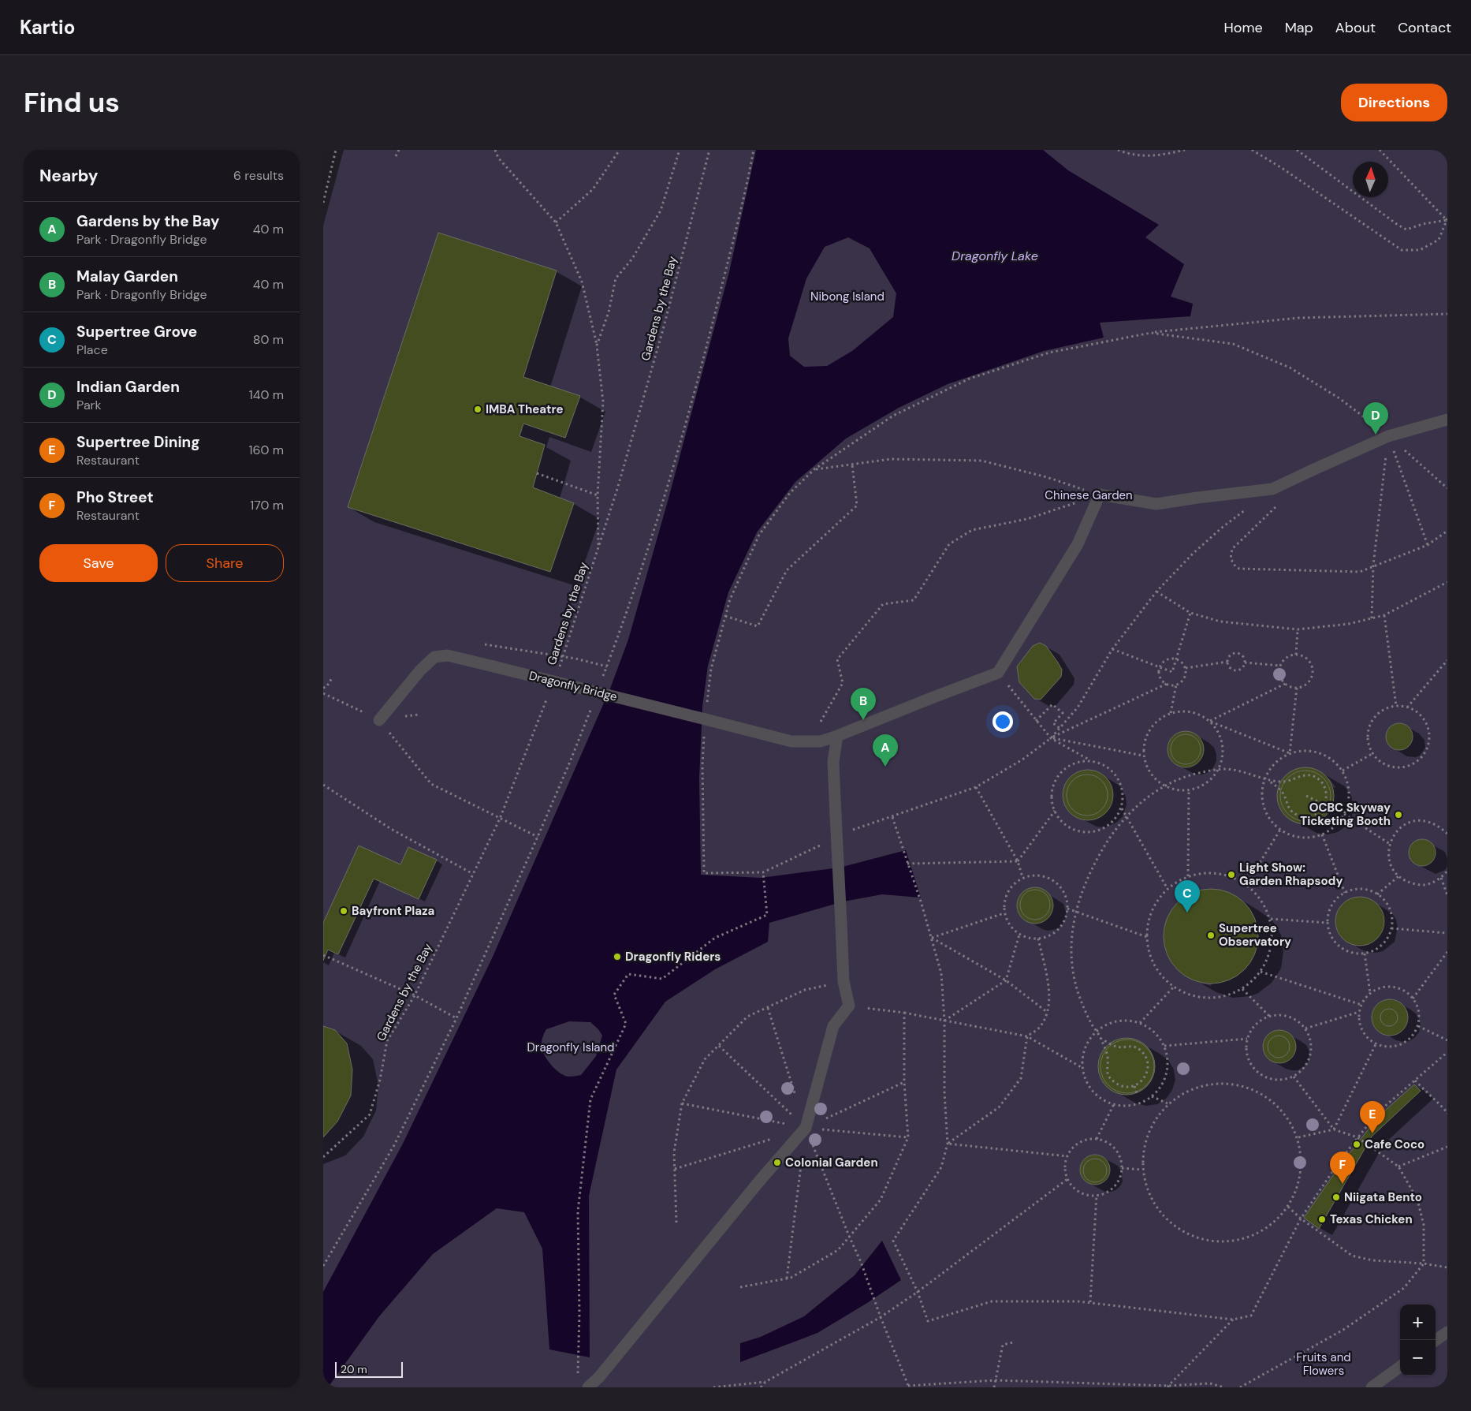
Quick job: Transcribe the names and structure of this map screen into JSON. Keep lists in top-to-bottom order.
{
  "streets": {
    "street": ["Dragonfly Bridge"],
    "path": ["Gardens by the Bay"]
  },
  "water": ["Dragonfly Lake"],
  "parks": [
    "Nibong Island",
    "Chinese Garden",
    "Dragonfly Island",
    "Fruits and Flowers"
  ],
  "places": [
    "IMBA Theatre",
    "OCBC Skyway Ticketing Booth",
    "Light Show: Garden Rhapsody",
    "Bayfront Plaza",
    "Supertree Observatory",
    "Dragonfly Riders",
    "Cafe Coco",
    "Colonial Garden",
    "Niigata Bento",
    "Texas Chicken"
  ],
  "scale_bar": "20 m",
  "north": "top",
  "page": {
    "header": "Kartio",
    "nav": [
      "Home",
      "Map",
      "About",
      "Contact"
    ],
    "buttons": [
      "Directions",
      ["Save", "Share"]
    ],
    "title": "Find us",
    "heading": ["Nearby", "6 results"],
    "list": [
      {
        "mark": "A",
        "name": "Gardens by the Bay",
        "note": "Park · Dragonfly Bridge",
        "value": "40 m"
      },
      {
        "mark": "B",
        "name": "Malay Garden",
        "note": "Park · Dragonfly Bridge",
        "value": "40 m"
      },
      {
        "mark": "C",
        "name": "Supertree Grove",
        "note": "Place",
        "value": "80 m"
      },
      {
        "mark": "D",
        "name": "Indian Garden",
        "note": "Park",
        "value": "140 m"
      },
      {
        "mark": "E",
        "name": "Supertree Dining",
        "note": "Restaurant",
        "value": "160 m"
      },
      {
        "mark": "F",
        "name": "Pho Street",
        "note": "Restaurant",
        "value": "170 m"
      }
    ],
    "pins": [
      "D",
      "B",
      "A",
      "C",
      "E",
      "F"
    ],
    "map_buttons": ["+", "−"],
    "scale": "20 m"
  }
}
